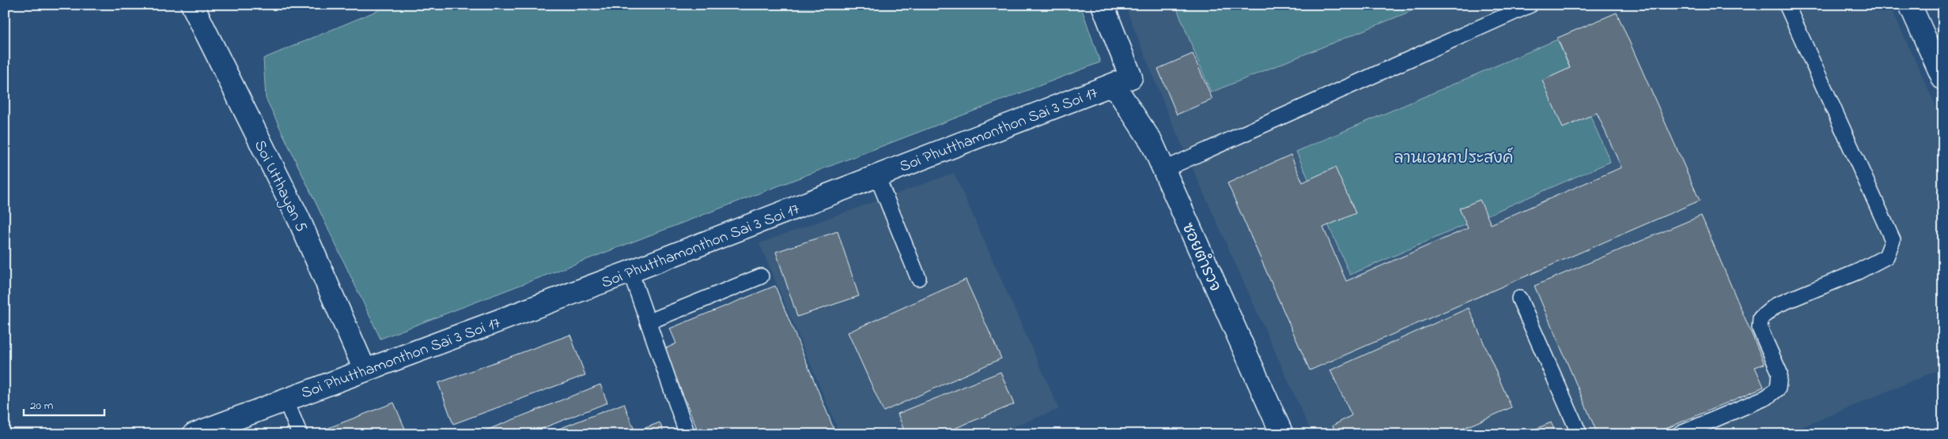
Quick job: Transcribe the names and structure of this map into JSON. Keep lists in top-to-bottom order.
{
  "streets": {
    "street": ["Soi Phutthamonthon Sai 3 Soi 17", "Soi Utthayan 5", "ซอยตำรวจ"]
  },
  "crossings": [
    ["Soi Phutthamonthon Sai 3 Soi 17", "Soi Utthayan 5"],
    ["Soi Phutthamonthon Sai 3 Soi 17", "ซอยตำรวจ"]
  ],
  "parks": ["ลานเอนกประสงค์"],
  "scale_bar": "20 m"
}
